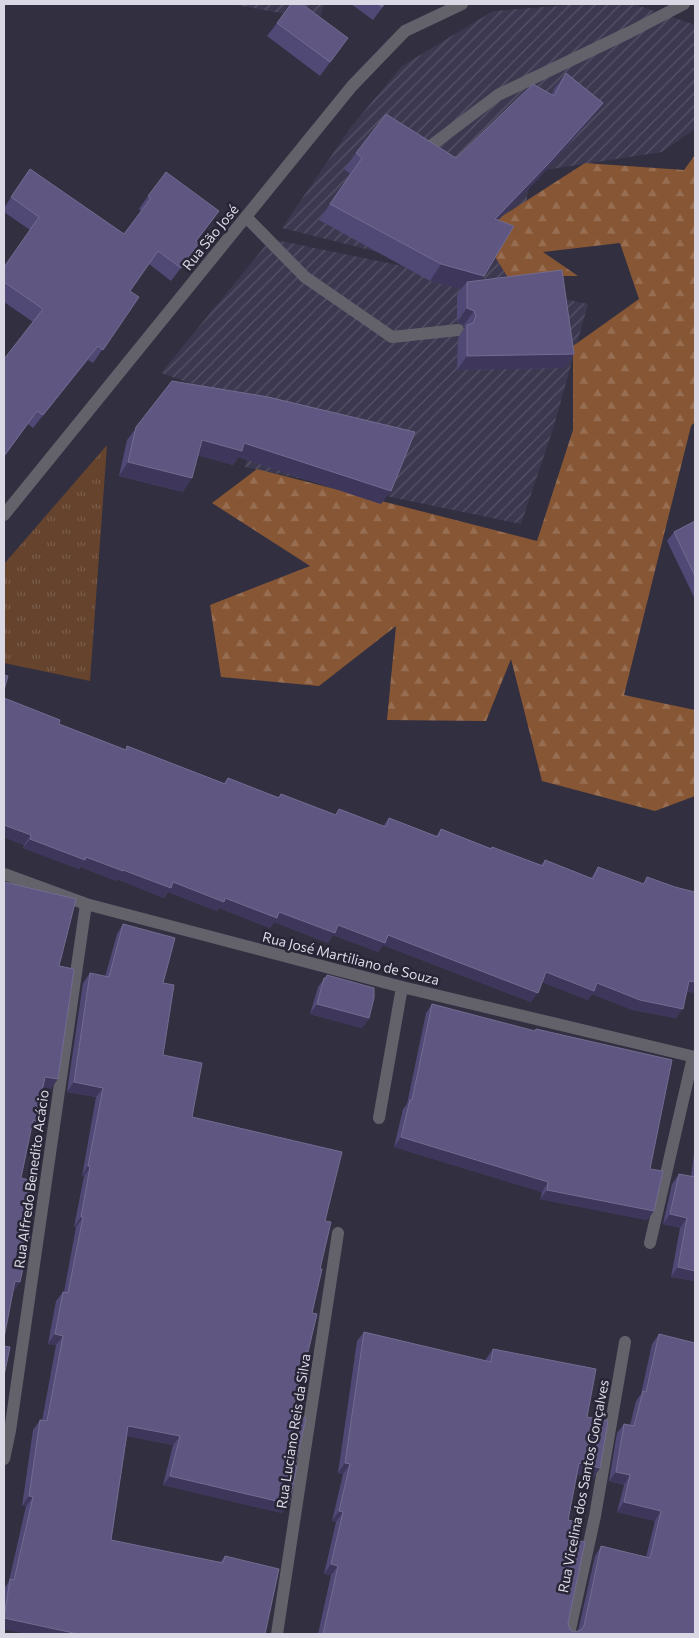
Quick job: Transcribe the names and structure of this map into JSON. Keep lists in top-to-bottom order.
{
  "streets": {
    "street": [
      "Rua São José",
      "Rua José Martiliano de Souza",
      "Rua Alfredo Benedito Acácio",
      "Rua Luciano Reis da Silva",
      "Rua Vicelina dos Santos Gonçalves"
    ]
  },
  "crossings": [
    ["Rua José Martiliano de Souza", "Rua Alfredo Benedito Acácio"]
  ]
}
